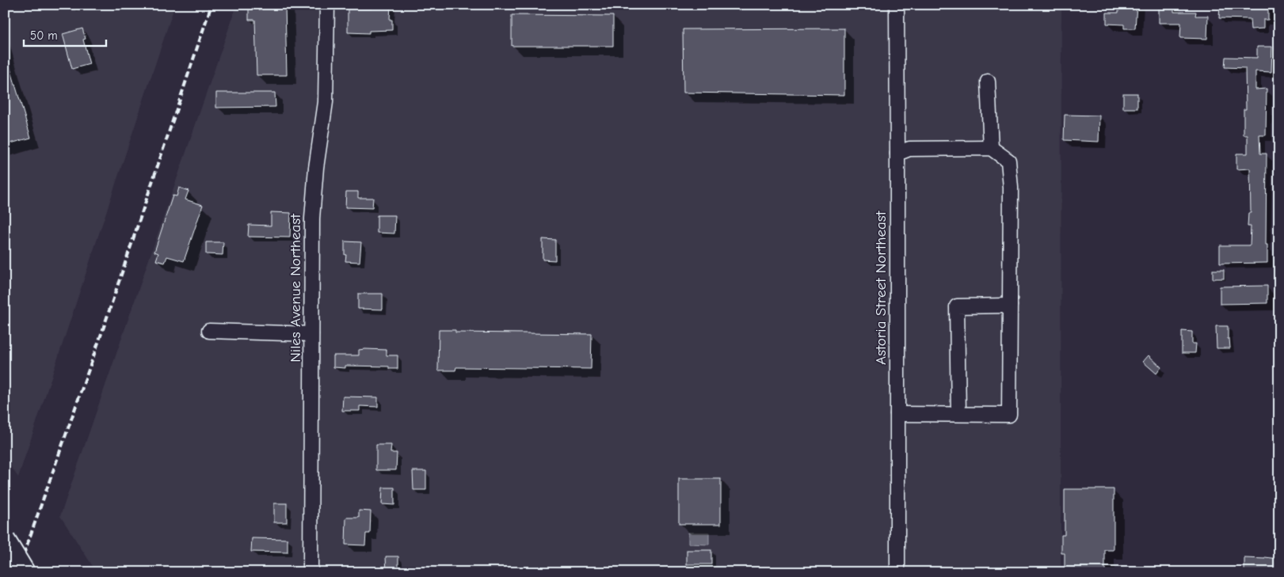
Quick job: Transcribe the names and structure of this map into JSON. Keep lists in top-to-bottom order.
{
  "streets": {
    "street": ["Niles Avenue Northeast", "Astoria Street Northeast"]
  },
  "scale_bar": "50 m"
}
